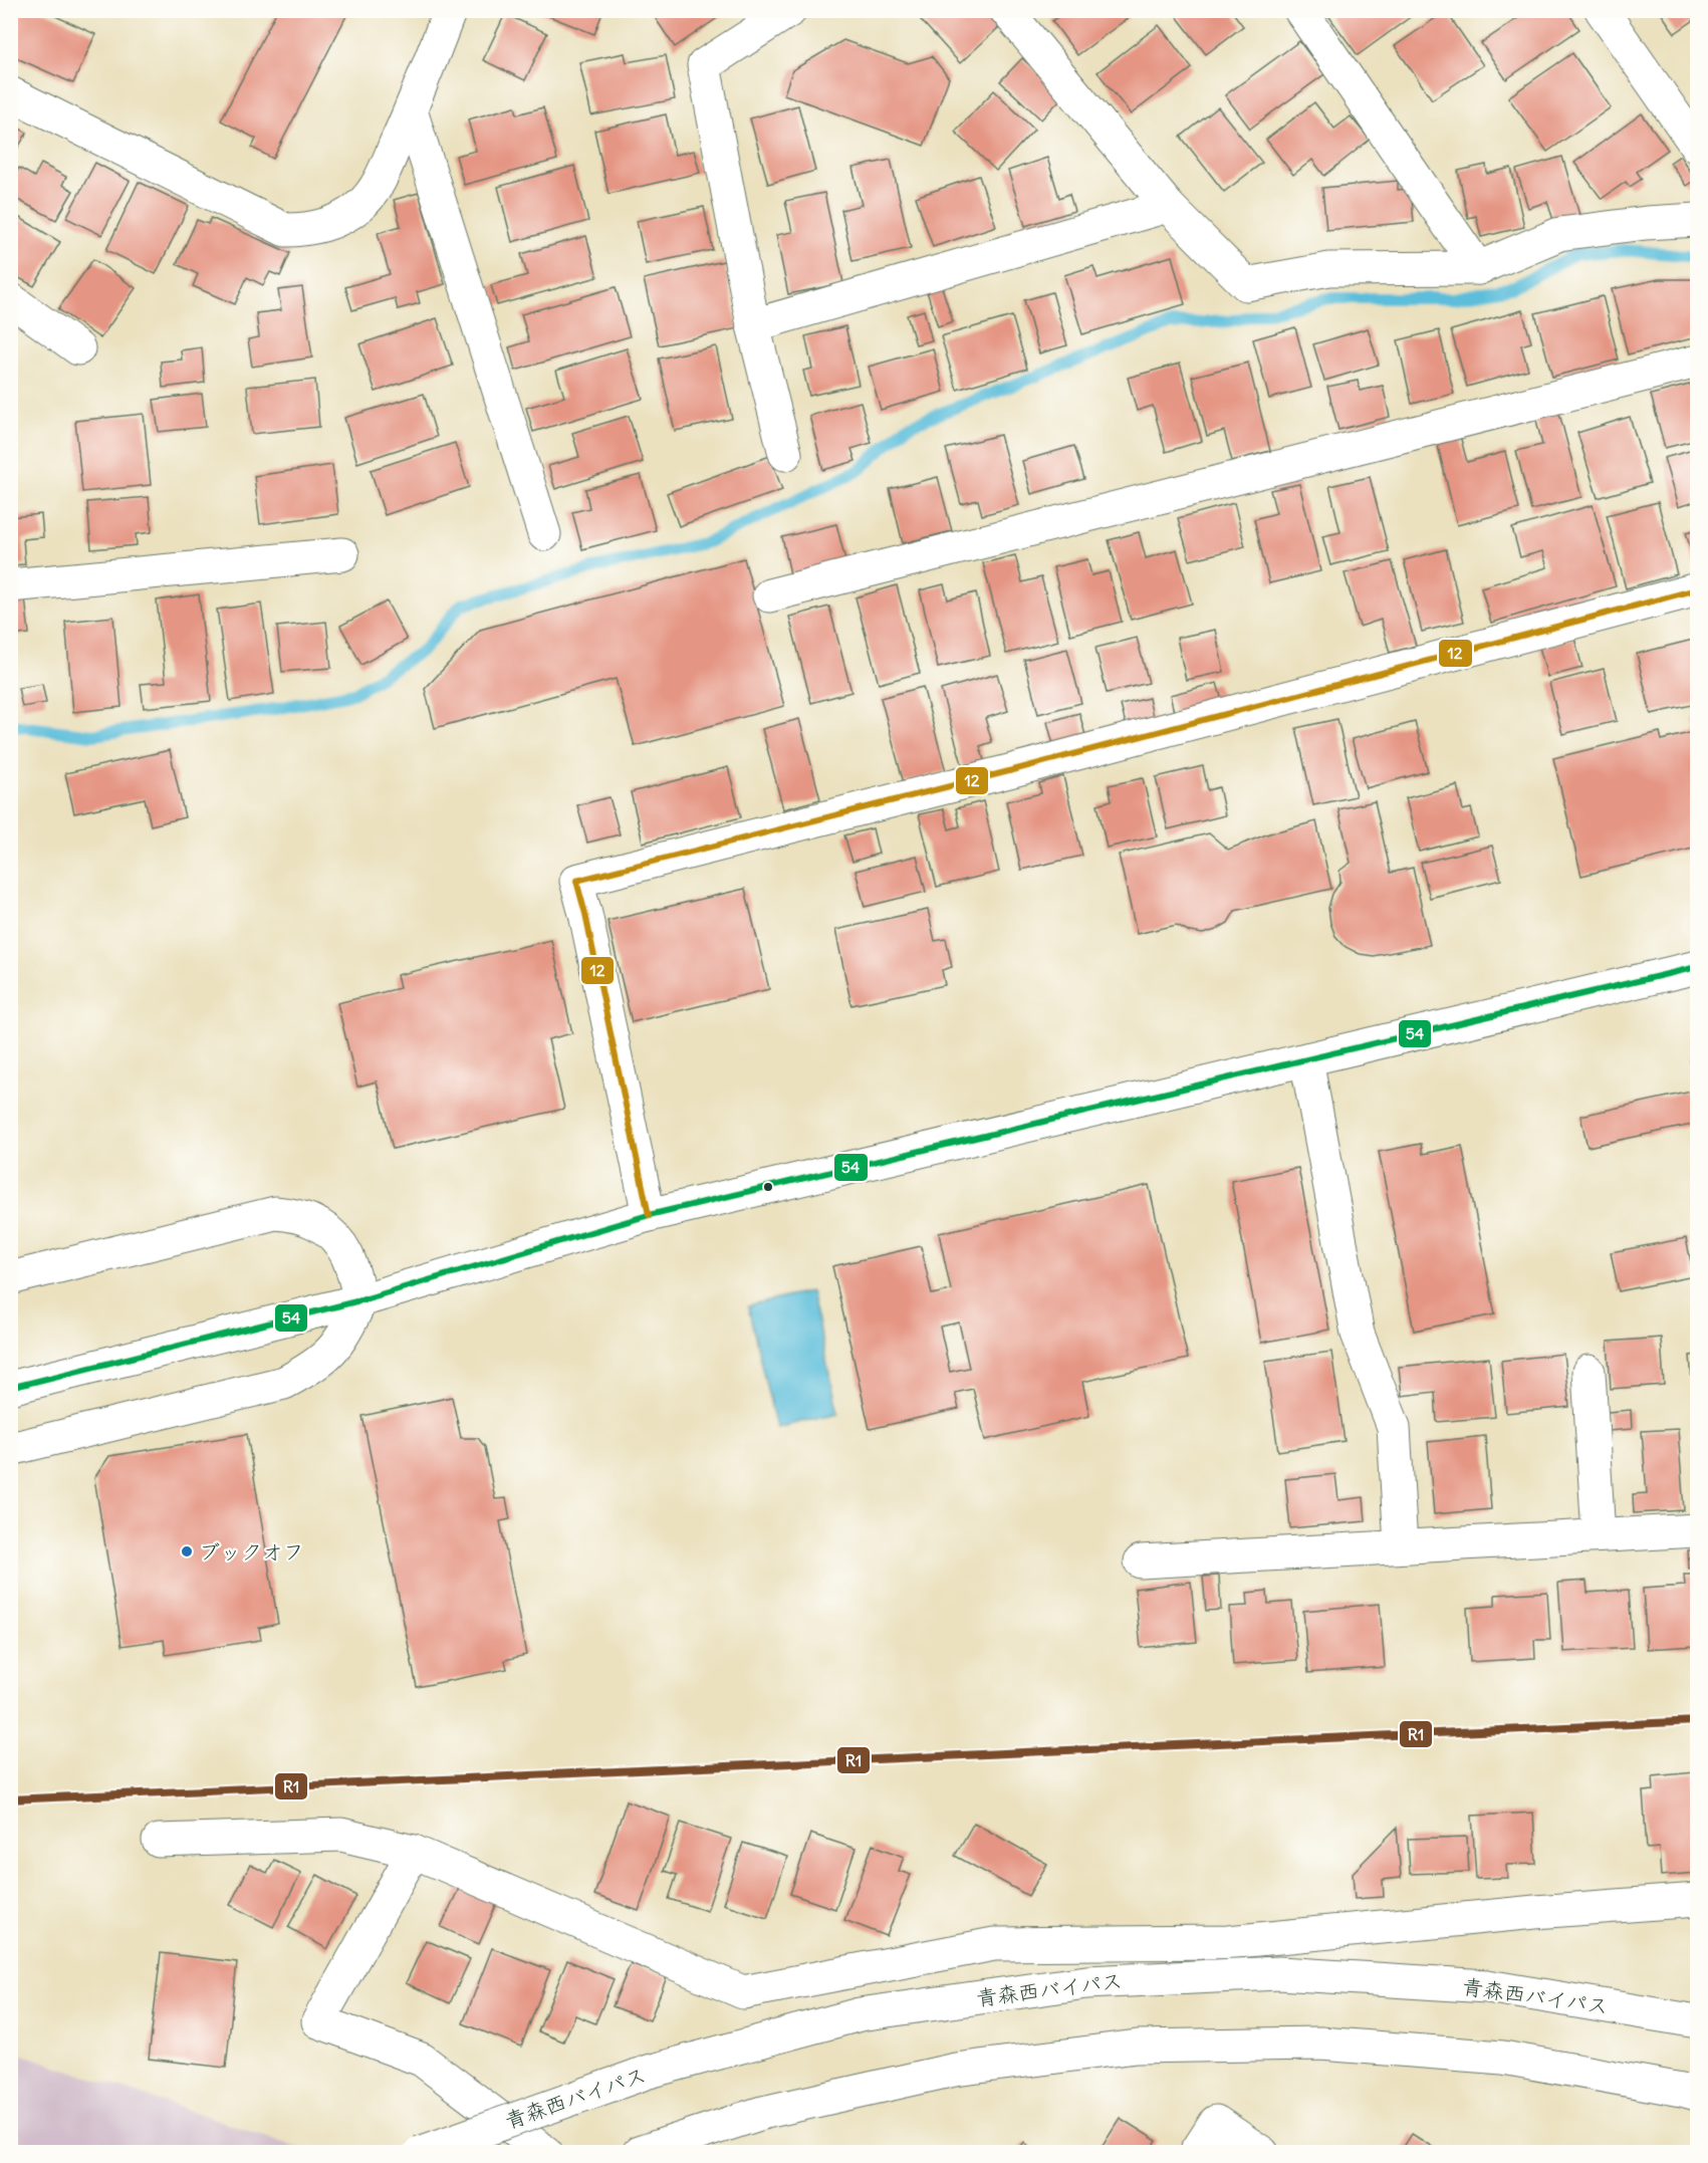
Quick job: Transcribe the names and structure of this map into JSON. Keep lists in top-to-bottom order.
{
  "streets": {
    "main road": ["青森西バイパス"]
  },
  "places": ["ブックオフ"],
  "lines": ["transit line 12", "transit line 54", "transit line R1"]
}
